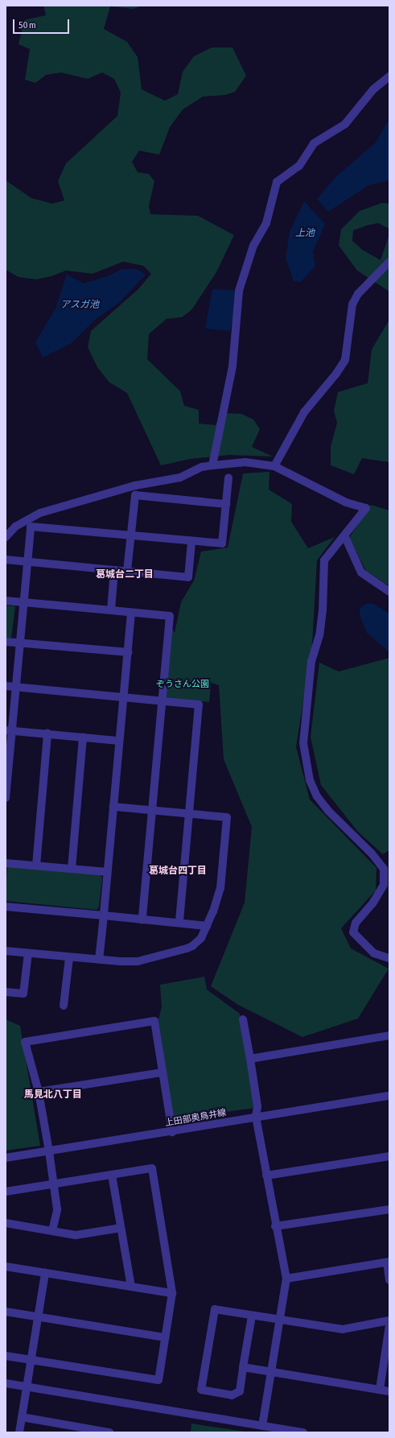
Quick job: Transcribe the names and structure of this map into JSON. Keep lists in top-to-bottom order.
{
  "streets": {
    "street": ["上田部奥鳥井線"]
  },
  "districts": ["葛城台二丁目", "葛城台四丁目", "馬見北八丁目"],
  "water": ["上池", "アスガ池"],
  "parks": ["ぞうさん公園"],
  "scale_bar": "50 m"
}
